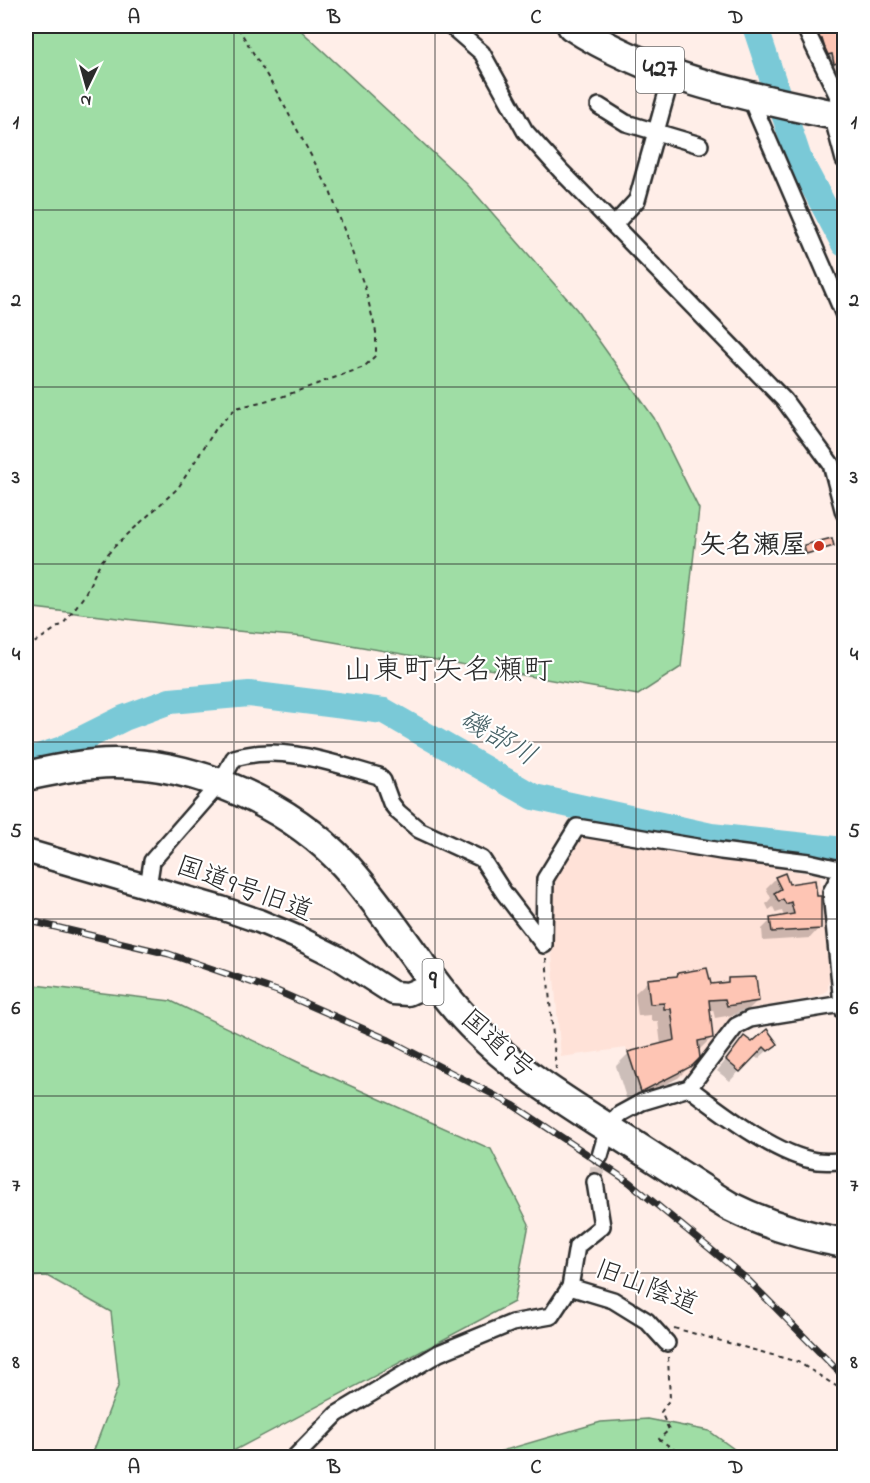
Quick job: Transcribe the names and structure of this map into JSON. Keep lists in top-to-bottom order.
{
  "streets": {
    "highway": ["427", "9", "国道9号"],
    "street": ["国道9号旧道", "旧山陰道"]
  },
  "crossings": [
    ["国道9号旧道", "国道9号"]
  ],
  "districts": ["山東町矢名瀬町"],
  "water": ["磯部川"],
  "places": ["矢名瀬屋"],
  "north": "bottom",
  "grid": {
    "columns": [
      "A",
      "B",
      "C",
      "D"
    ],
    "rows": [
      "1",
      "2",
      "3",
      "4",
      "5",
      "6",
      "7",
      "8"
    ]
  }
}
